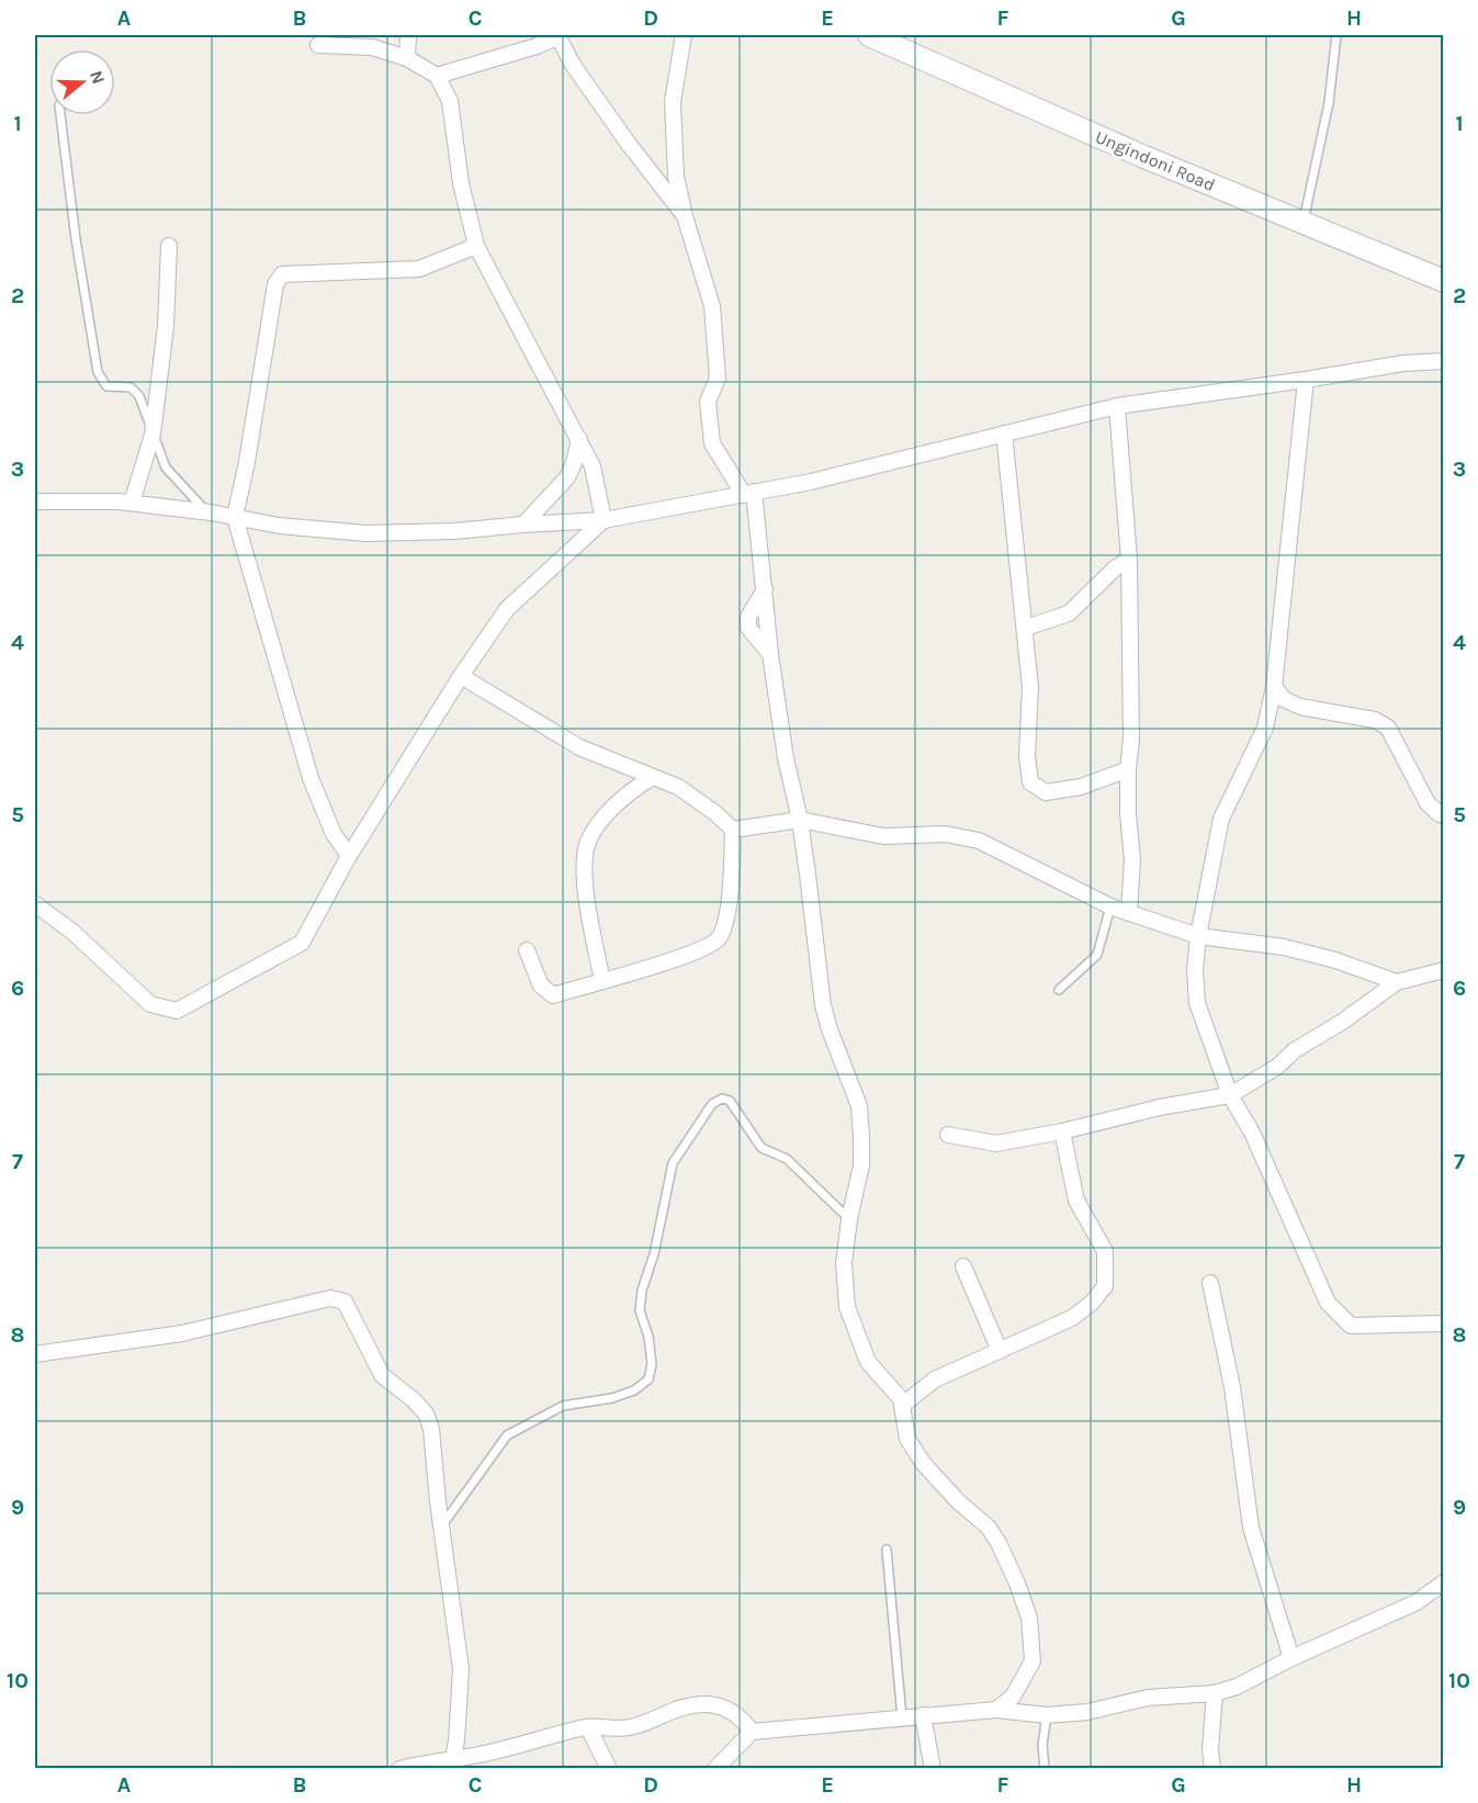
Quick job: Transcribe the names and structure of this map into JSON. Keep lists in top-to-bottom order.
{
  "streets": {
    "main road": ["Ungindoni Road"]
  },
  "north": "right",
  "grid": {
    "columns": [
      "A",
      "B",
      "C",
      "D",
      "E",
      "F",
      "G",
      "H"
    ],
    "rows": [
      "1",
      "2",
      "3",
      "4",
      "5",
      "6",
      "7",
      "8",
      "9",
      "10"
    ]
  }
}
